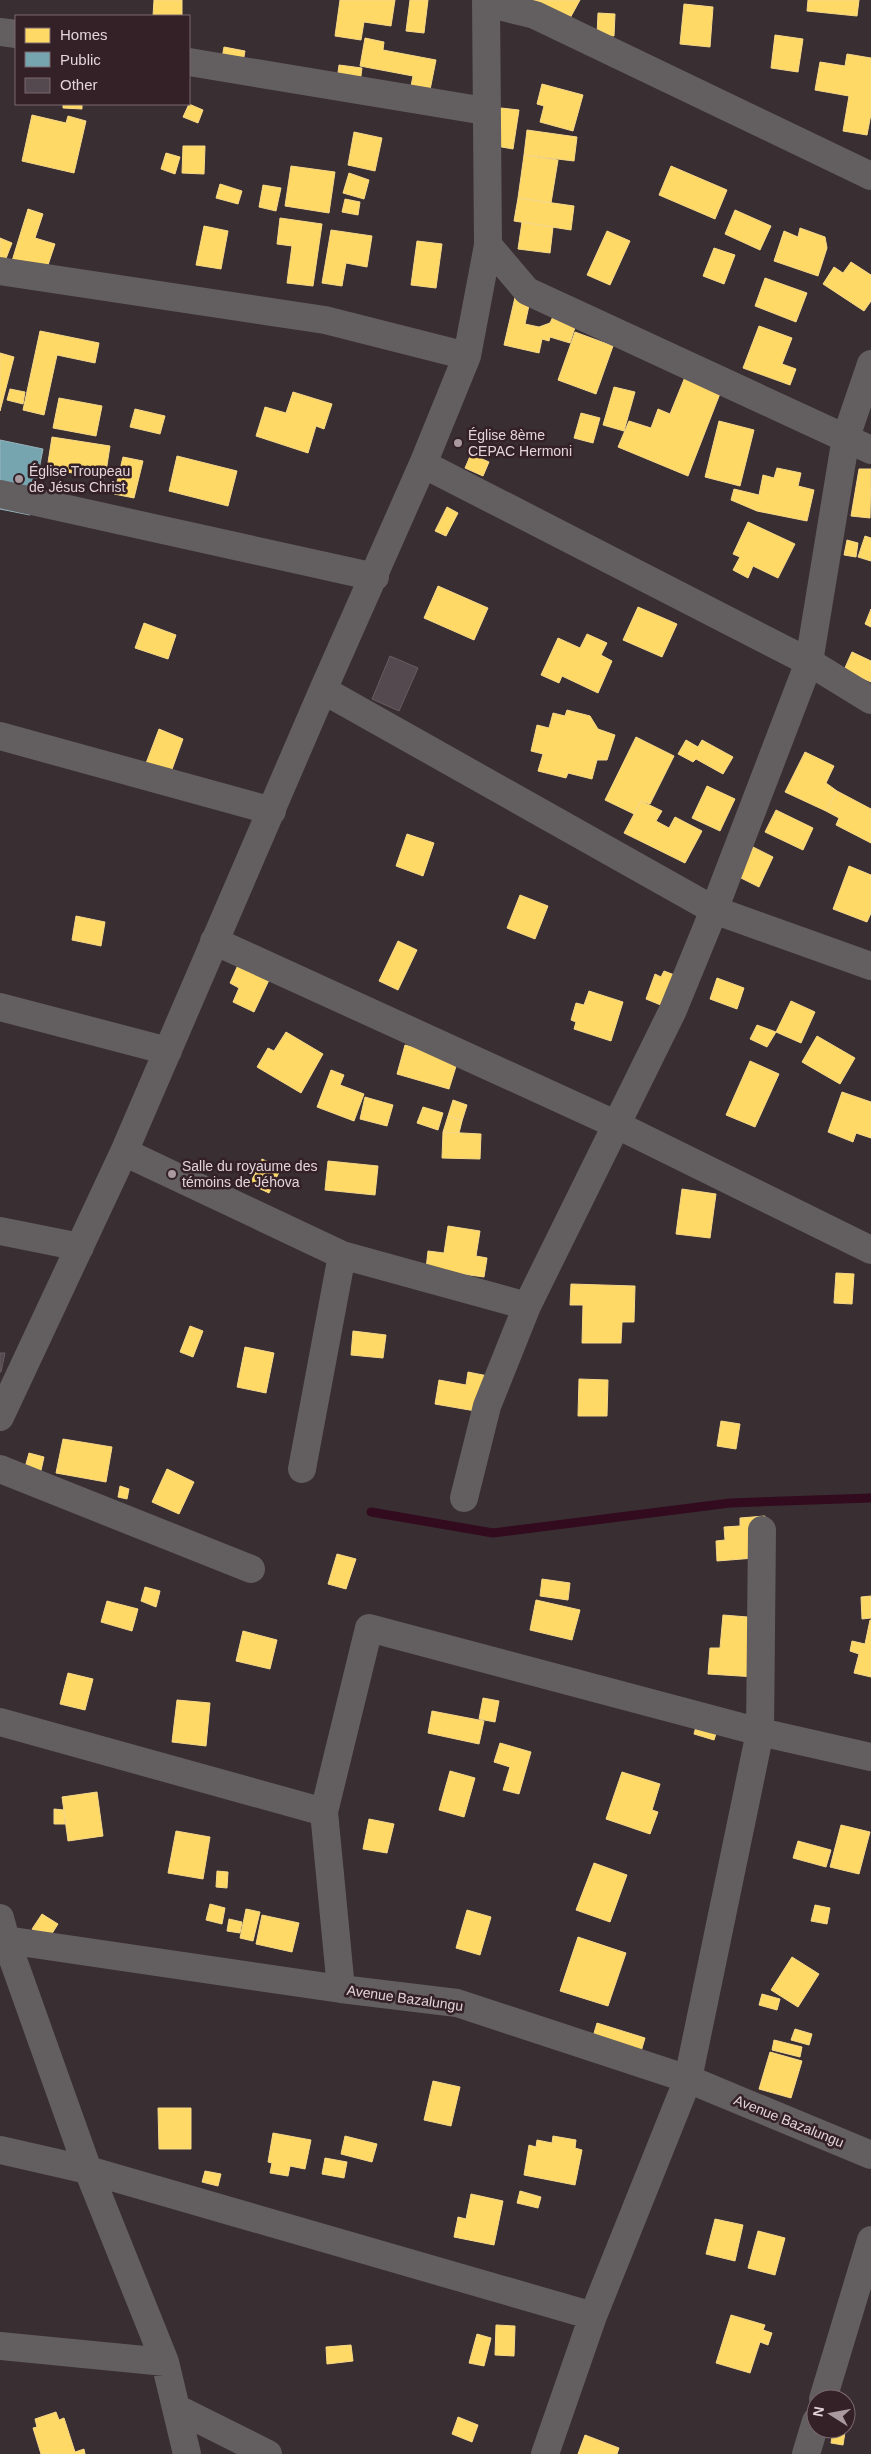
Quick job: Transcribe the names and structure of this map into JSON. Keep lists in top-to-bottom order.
{
  "streets": {
    "street": ["Avenue Bazalungu"]
  },
  "places": ["Église 8ème CEPAC Hermoni", "Église Troupeau de Jésus Christ", "Salle du royaume des témoins de Jéhova"],
  "legend": ["Homes", "Public", "Other"],
  "north": "left"
}
